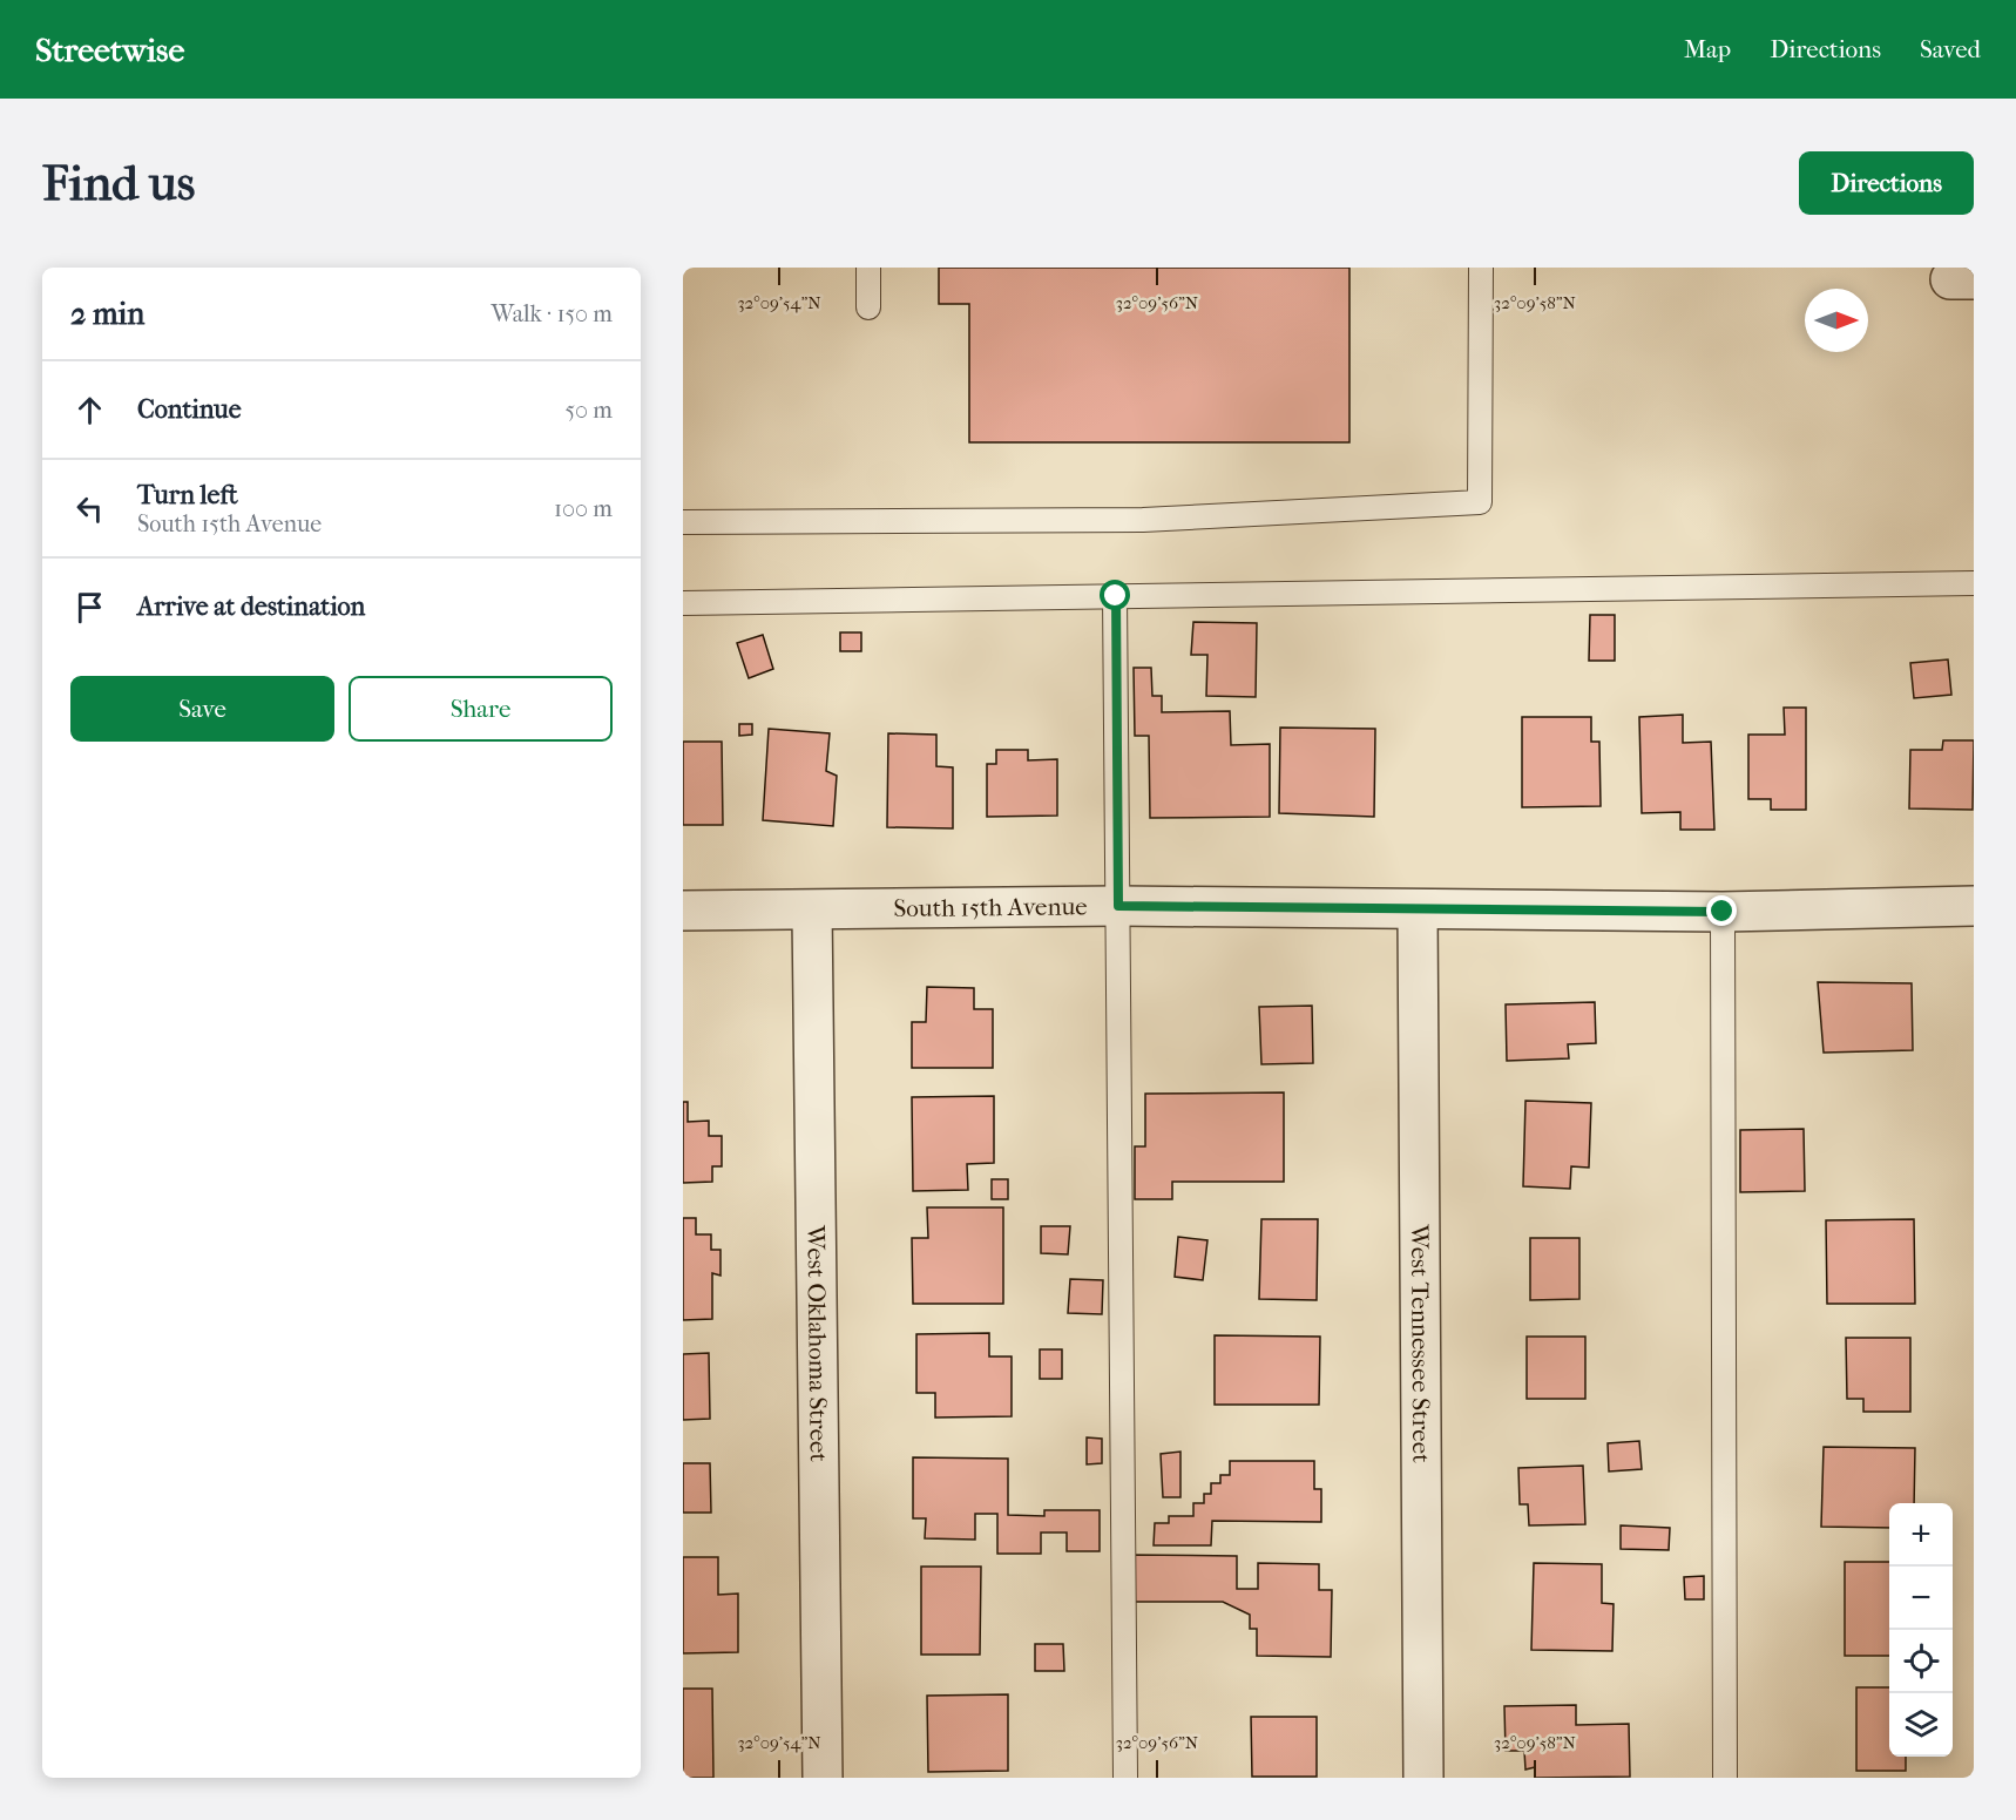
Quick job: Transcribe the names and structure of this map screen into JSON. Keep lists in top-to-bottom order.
{
  "streets": {
    "street": ["South 15th Avenue", "West Tennessee Street", "West Oklahoma Street"]
  },
  "crossings": [
    ["South 15th Avenue", "West Tennessee Street"],
    ["South 15th Avenue", "West Oklahoma Street"]
  ],
  "north": "right",
  "page": {
    "header": "Streetwise",
    "nav": ["Map", "Directions", "Saved"],
    "buttons": [
      "Directions",
      ["Save", "Share"]
    ],
    "title": "Find us",
    "heading": ["2 min", "Walk · 150 m"],
    "list": [
      ["Continue", "50 m"],
      ["Turn left", "South 15th Avenue", "100 m"],
      "Arrive at destination"
    ],
    "map_buttons": ["+", "−"]
  },
  "coordinates": ["32°09'54\"N", "32°09'56\"N", "32°09'58\"N"]
}
